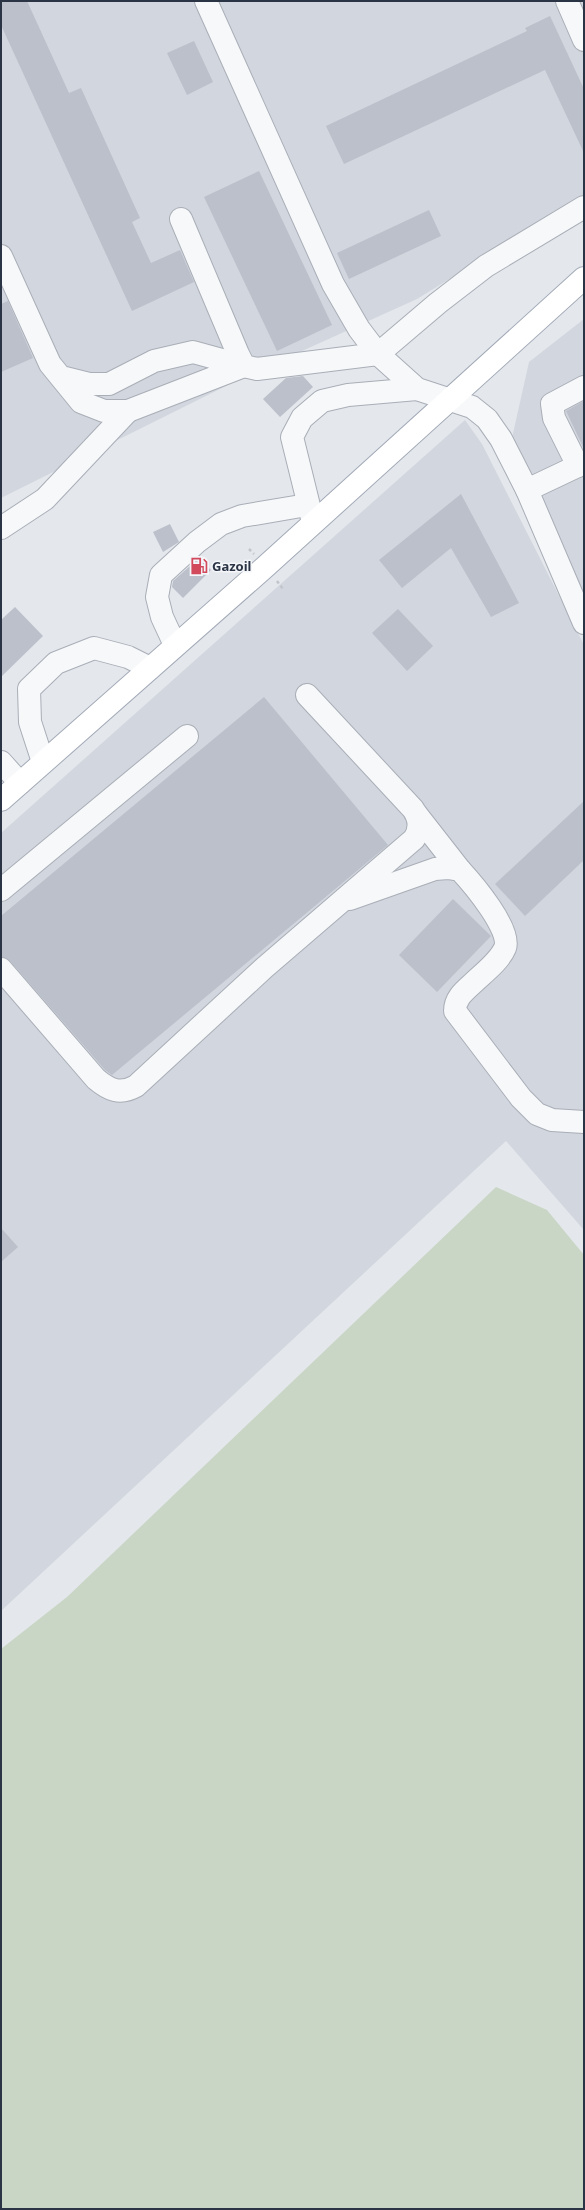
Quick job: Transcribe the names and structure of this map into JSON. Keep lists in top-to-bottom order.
{
  "places": {
    "fuel station": ["Gazoil"]
  }
}
